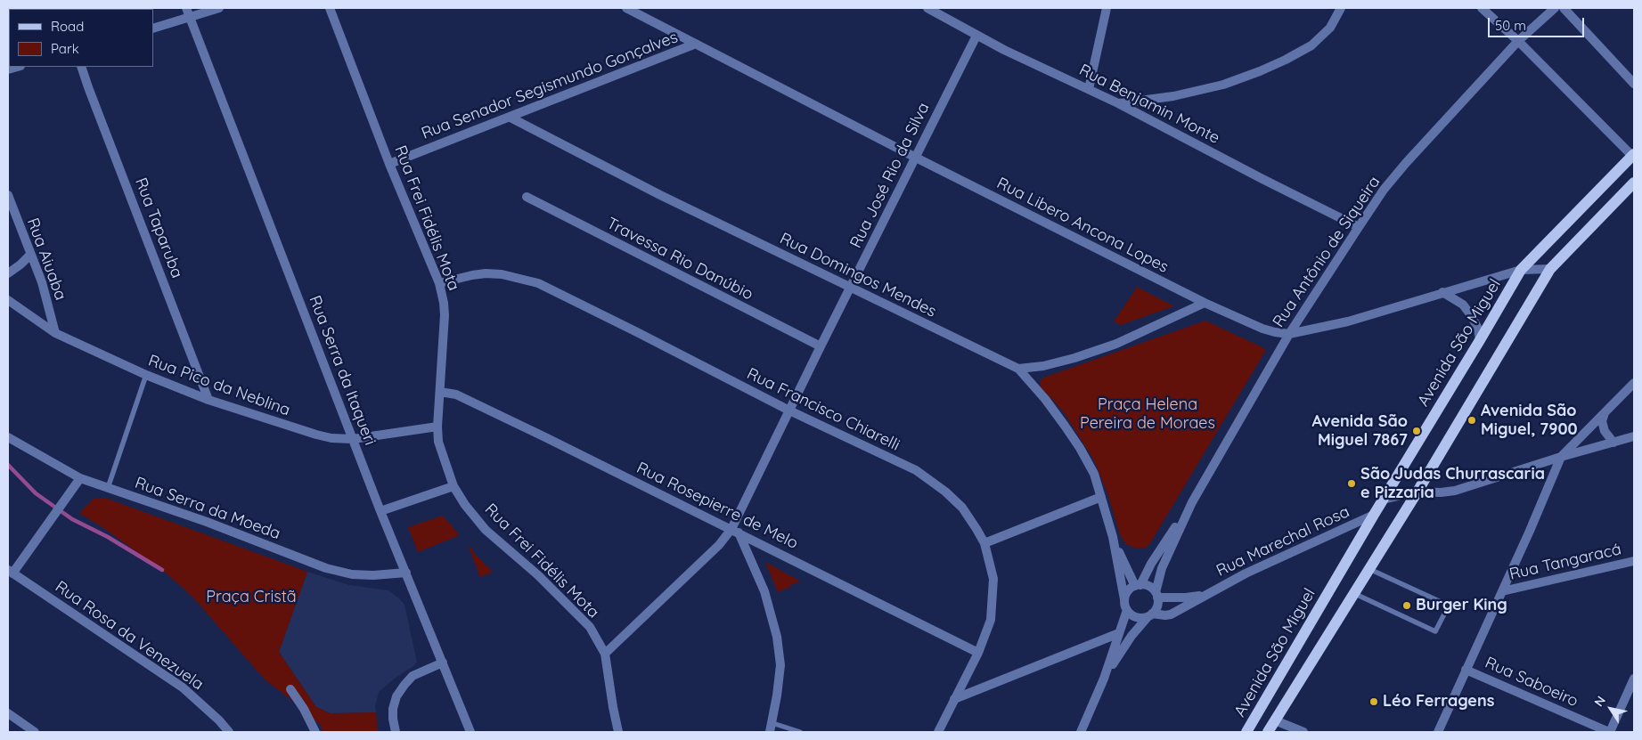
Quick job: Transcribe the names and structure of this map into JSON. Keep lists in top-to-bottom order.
{
  "streets": {
    "main road": ["Avenida São Miguel"],
    "street": [
      "Rua Senador Segismundo Gonçalves",
      "Rua Benjamin Monte",
      "Rua José Rio da Silva",
      "Rua Frei Fidélis Mota",
      "Rua Libero Ancona Lopes",
      "Rua Taparuba",
      "Rua Antônio de Siqueira",
      "Rua Aiuaba",
      "Travessa Rio Danúbio",
      "Rua Domingos Mendes",
      "Rua Serra da Itaqueri",
      "Rua Pico da Neblina",
      "Rua Francisco Chiarelli",
      "Rua Rosepierre de Melo",
      "Rua Serra da Moeda",
      "Rua Marechal Rosa",
      "Rua Tangaracá",
      "Rua Rosa da Venezuela",
      "Rua Saboeiro"
    ]
  },
  "crossings": [
    ["Rua Senador Segismundo Gonçalves", "Rua Frei Fidélis Mota"],
    ["Rua Senador Segismundo Gonçalves", "Rua Libero Ancona Lopes"],
    ["Rua Senador Segismundo Gonçalves", "Rua Domingos Mendes"],
    ["Rua Benjamin Monte", "Rua José Rio da Silva"],
    ["Rua Benjamin Monte", "Rua Antônio de Siqueira"],
    ["Rua José Rio da Silva", "Rua Frei Fidélis Mota"],
    ["Rua José Rio da Silva", "Rua Libero Ancona Lopes"],
    ["Rua José Rio da Silva", "Travessa Rio Danúbio"],
    ["Rua José Rio da Silva", "Rua Domingos Mendes"],
    ["Rua José Rio da Silva", "Rua Francisco Chiarelli"],
    ["Rua José Rio da Silva", "Rua Rosepierre de Melo"],
    ["Rua Frei Fidélis Mota", "Rua Pico da Neblina"],
    ["Rua Frei Fidélis Mota", "Rua Francisco Chiarelli"],
    ["Rua Frei Fidélis Mota", "Rua Rosepierre de Melo"],
    ["Rua Libero Ancona Lopes", "Rua Antônio de Siqueira"],
    ["Rua Libero Ancona Lopes", "Avenida São Miguel"],
    ["Rua Taparuba", "Rua Pico da Neblina"],
    ["Rua Antônio de Siqueira", "Rua Domingos Mendes"],
    ["Rua Antônio de Siqueira", "Rua Marechal Rosa"],
    ["Rua Aiuaba", "Rua Pico da Neblina"],
    ["Rua Domingos Mendes", "Rua Marechal Rosa"],
    ["Avenida São Miguel", "Rua Marechal Rosa"],
    ["Rua Serra da Itaqueri", "Rua Pico da Neblina"],
    ["Rua Serra da Itaqueri", "Rua Serra da Moeda"],
    ["Rua Francisco Chiarelli", "Rua Rosepierre de Melo"]
  ],
  "parks": ["Praça Helena Pereira de Moraes", "Praça Cristã"],
  "places": [
    "Avenida São Miguel, 7900",
    "Avenida São Miguel 7867",
    "São Judas Churrascaria e Pizzaria",
    "Burger King",
    "Léo Ferragens"
  ],
  "legend": ["Road", "Park"],
  "scale_bar": "50 m",
  "north": "top left"
}
